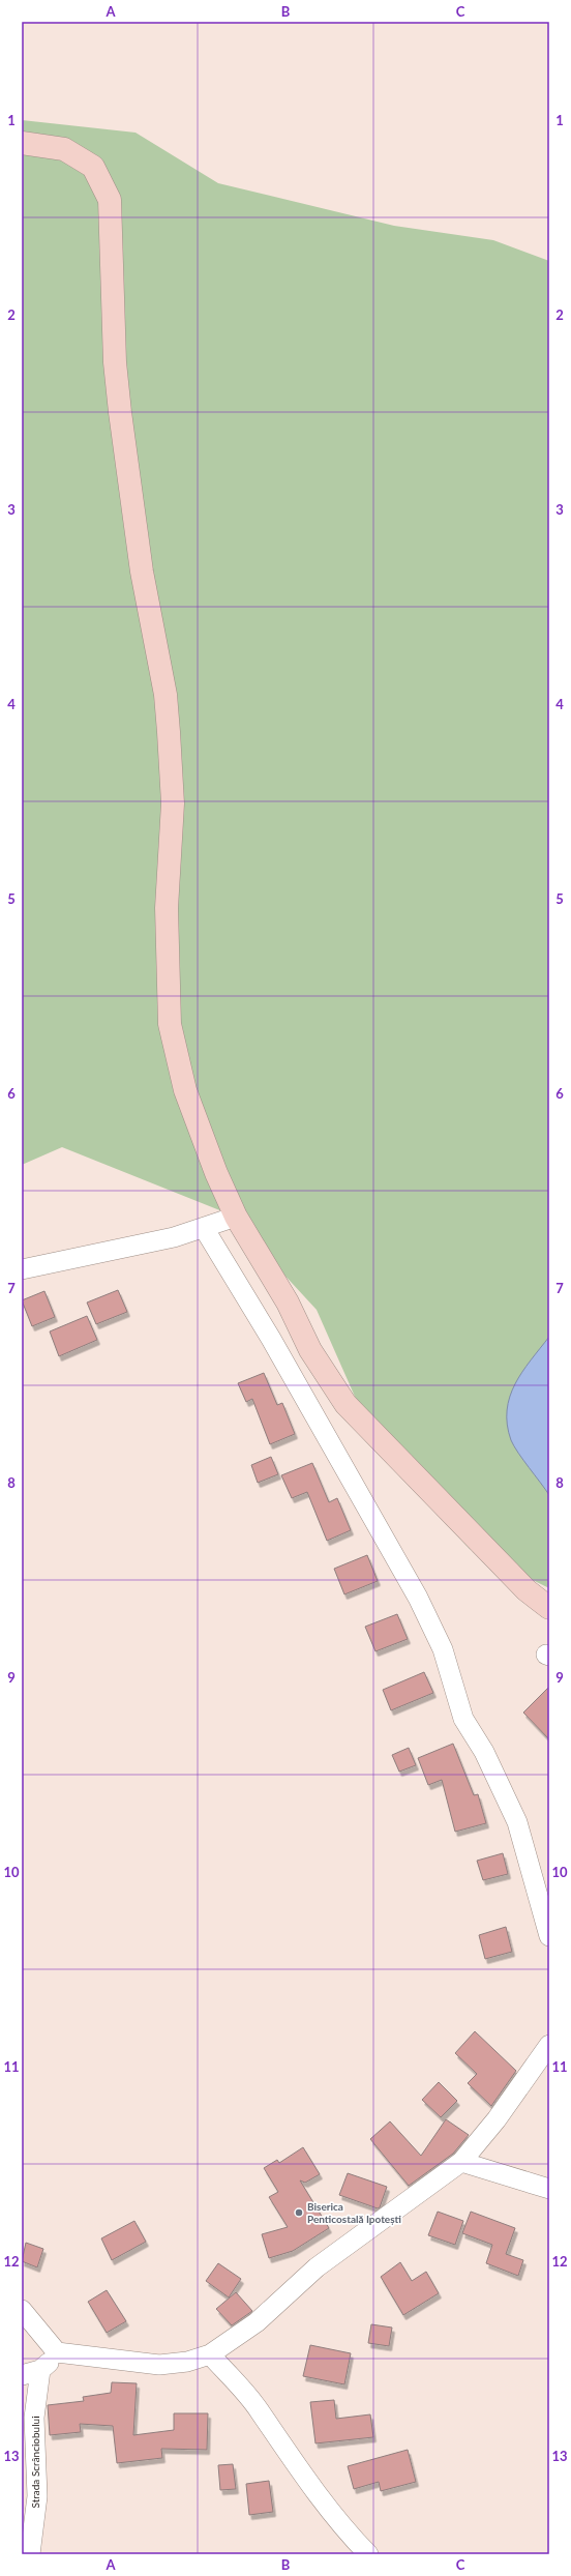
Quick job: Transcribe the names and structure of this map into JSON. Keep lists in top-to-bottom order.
{
  "streets": {
    "street": ["Strada Scrânciobului"]
  },
  "places": ["Biserica Penticostală Ipotești"],
  "grid": {
    "columns": ["A", "B", "C"],
    "rows": [
      "1",
      "2",
      "3",
      "4",
      "5",
      "6",
      "7",
      "8",
      "9",
      "10",
      "11",
      "12",
      "13"
    ]
  }
}
